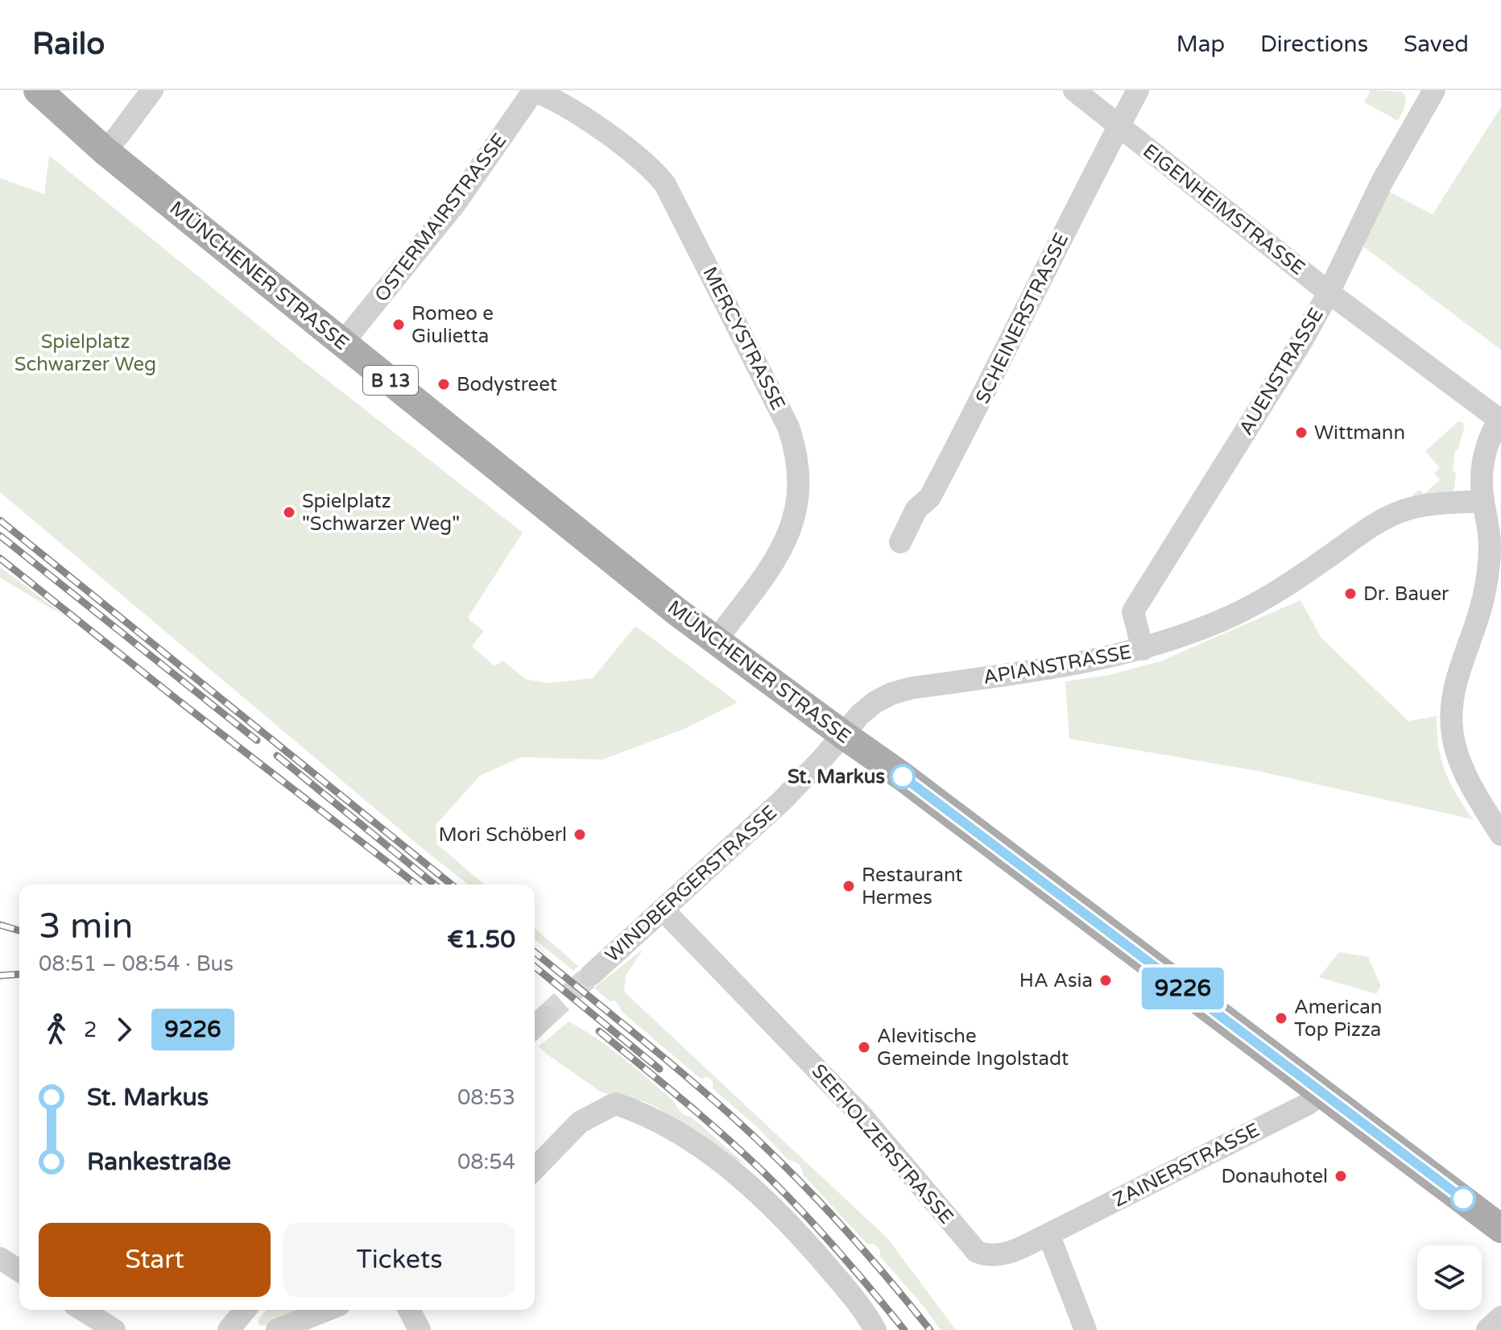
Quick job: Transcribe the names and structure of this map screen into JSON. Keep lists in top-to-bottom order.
{
  "streets": {
    "main road": ["MÜNCHENER STRASSE", "B 13"],
    "street": [
      "EIGENHEIMSTRASSE",
      "OSTERMAIRSTRASSE",
      "SCHEINERSTRASSE",
      "MERCYSTRASSE",
      "AUENSTRASSE",
      "APIANSTRASSE",
      "WINDBERGERSTRASSE",
      "SEEHOLZERSTRASSE",
      "ZAINERSTRASSE"
    ]
  },
  "crossings": [
    ["EIGENHEIMSTRASSE", "SCHEINERSTRASSE"],
    ["EIGENHEIMSTRASSE", "AUENSTRASSE"],
    ["OSTERMAIRSTRASSE", "MÜNCHENER STRASSE"],
    ["OSTERMAIRSTRASSE", "MERCYSTRASSE"],
    ["MÜNCHENER STRASSE", "MERCYSTRASSE"],
    ["MÜNCHENER STRASSE", "APIANSTRASSE"],
    ["MÜNCHENER STRASSE", "WINDBERGERSTRASSE"],
    ["MÜNCHENER STRASSE", "ZAINERSTRASSE"],
    ["AUENSTRASSE", "APIANSTRASSE"],
    ["APIANSTRASSE", "WINDBERGERSTRASSE"],
    ["WINDBERGERSTRASSE", "SEEHOLZERSTRASSE"],
    ["SEEHOLZERSTRASSE", "ZAINERSTRASSE"]
  ],
  "parks": ["Spielplatz Schwarzer Weg"],
  "places": [
    "Romeo e Giulietta",
    "Bodystreet",
    "Wittmann",
    "Spielplatz \"Schwarzer Weg\"",
    "Dr. Bauer",
    "St. Markus",
    "Mori Schöberl",
    "Restaurant Hermes",
    "HA Asia",
    "American Top Pizza",
    "Alevitische Gemeinde Ingolstadt",
    "Donauhotel"
  ],
  "lines": ["bus line 9226"],
  "page": {
    "header": "Railo",
    "nav": ["Map", "Directions", "Saved"],
    "on_map": "9226",
    "heading": ["3 min", "08:51 – 08:54 · Bus", "€1.50"],
    "legs": ["2", "9226"],
    "list": [
      {
        "name": "St. Markus",
        "value": "08:53"
      },
      {
        "name": "Rankestraße",
        "value": "08:54"
      }
    ],
    "buttons": ["Start", "Tickets"]
  }
}
